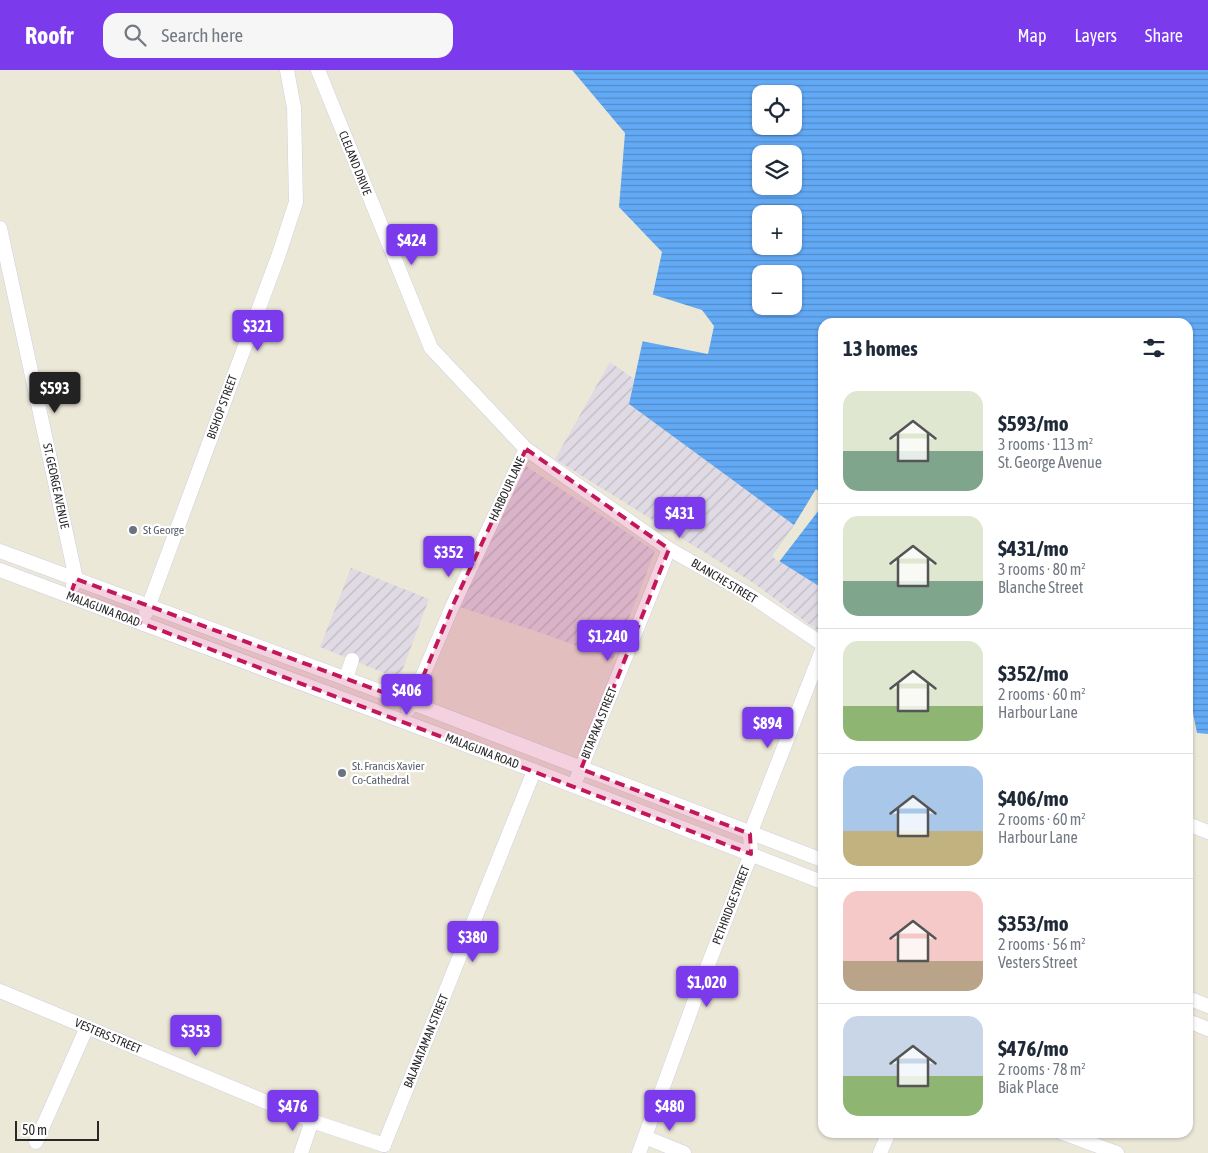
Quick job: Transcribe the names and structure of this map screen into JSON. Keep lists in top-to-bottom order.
{
  "streets": {
    "street": [
      "CLELAND DRIVE",
      "BISHOP STREET",
      "ST. GEORGE AVENUE",
      "HARBOUR LANE",
      "BLANCHE STREET",
      "MALAGUNA ROAD",
      "BITAPAKA STREET",
      "PETHRIDGE STREET",
      "VESTERS STREET",
      "BALANATAMAN STREET"
    ]
  },
  "crossings": [
    ["CLELAND DRIVE", "HARBOUR LANE"],
    ["CLELAND DRIVE", "BLANCHE STREET"],
    ["BISHOP STREET", "MALAGUNA ROAD"],
    ["ST. GEORGE AVENUE", "MALAGUNA ROAD"],
    ["HARBOUR LANE", "BLANCHE STREET"],
    ["HARBOUR LANE", "MALAGUNA ROAD"],
    ["BLANCHE STREET", "BITAPAKA STREET"],
    ["MALAGUNA ROAD", "BITAPAKA STREET"],
    ["MALAGUNA ROAD", "PETHRIDGE STREET"],
    ["MALAGUNA ROAD", "BALANATAMAN STREET"],
    ["VESTERS STREET", "BALANATAMAN STREET"]
  ],
  "places": ["St George", "St. Francis Xavier Co-Cathedral"],
  "scale_bar": "50 m",
  "page": {
    "header": "Roofr",
    "search": "Search here",
    "nav": ["Map", "Layers", "Share"],
    "map_buttons": ["+", "−"],
    "price": [
      "$424",
      "$321",
      "$593",
      "$431",
      "$352",
      "$1,240",
      "$406",
      "$894",
      "$380",
      "$1,020",
      "$353",
      "$476",
      "$480"
    ],
    "heading": "13 homes",
    "list": [
      {
        "name": "$593/mo",
        "note": "3 rooms · 113 m² · St. George Avenue"
      },
      {
        "name": "$431/mo",
        "note": "3 rooms · 80 m² · Blanche Street"
      },
      {
        "name": "$352/mo",
        "note": "2 rooms · 60 m² · Harbour Lane"
      },
      {
        "name": "$406/mo",
        "note": "2 rooms · 60 m² · Harbour Lane"
      },
      {
        "name": "$353/mo",
        "note": "2 rooms · 56 m² · Vesters Street"
      },
      {
        "name": "$476/mo",
        "note": "2 rooms · 78 m² · Biak Place"
      }
    ],
    "scale": "50 m"
  }
}
